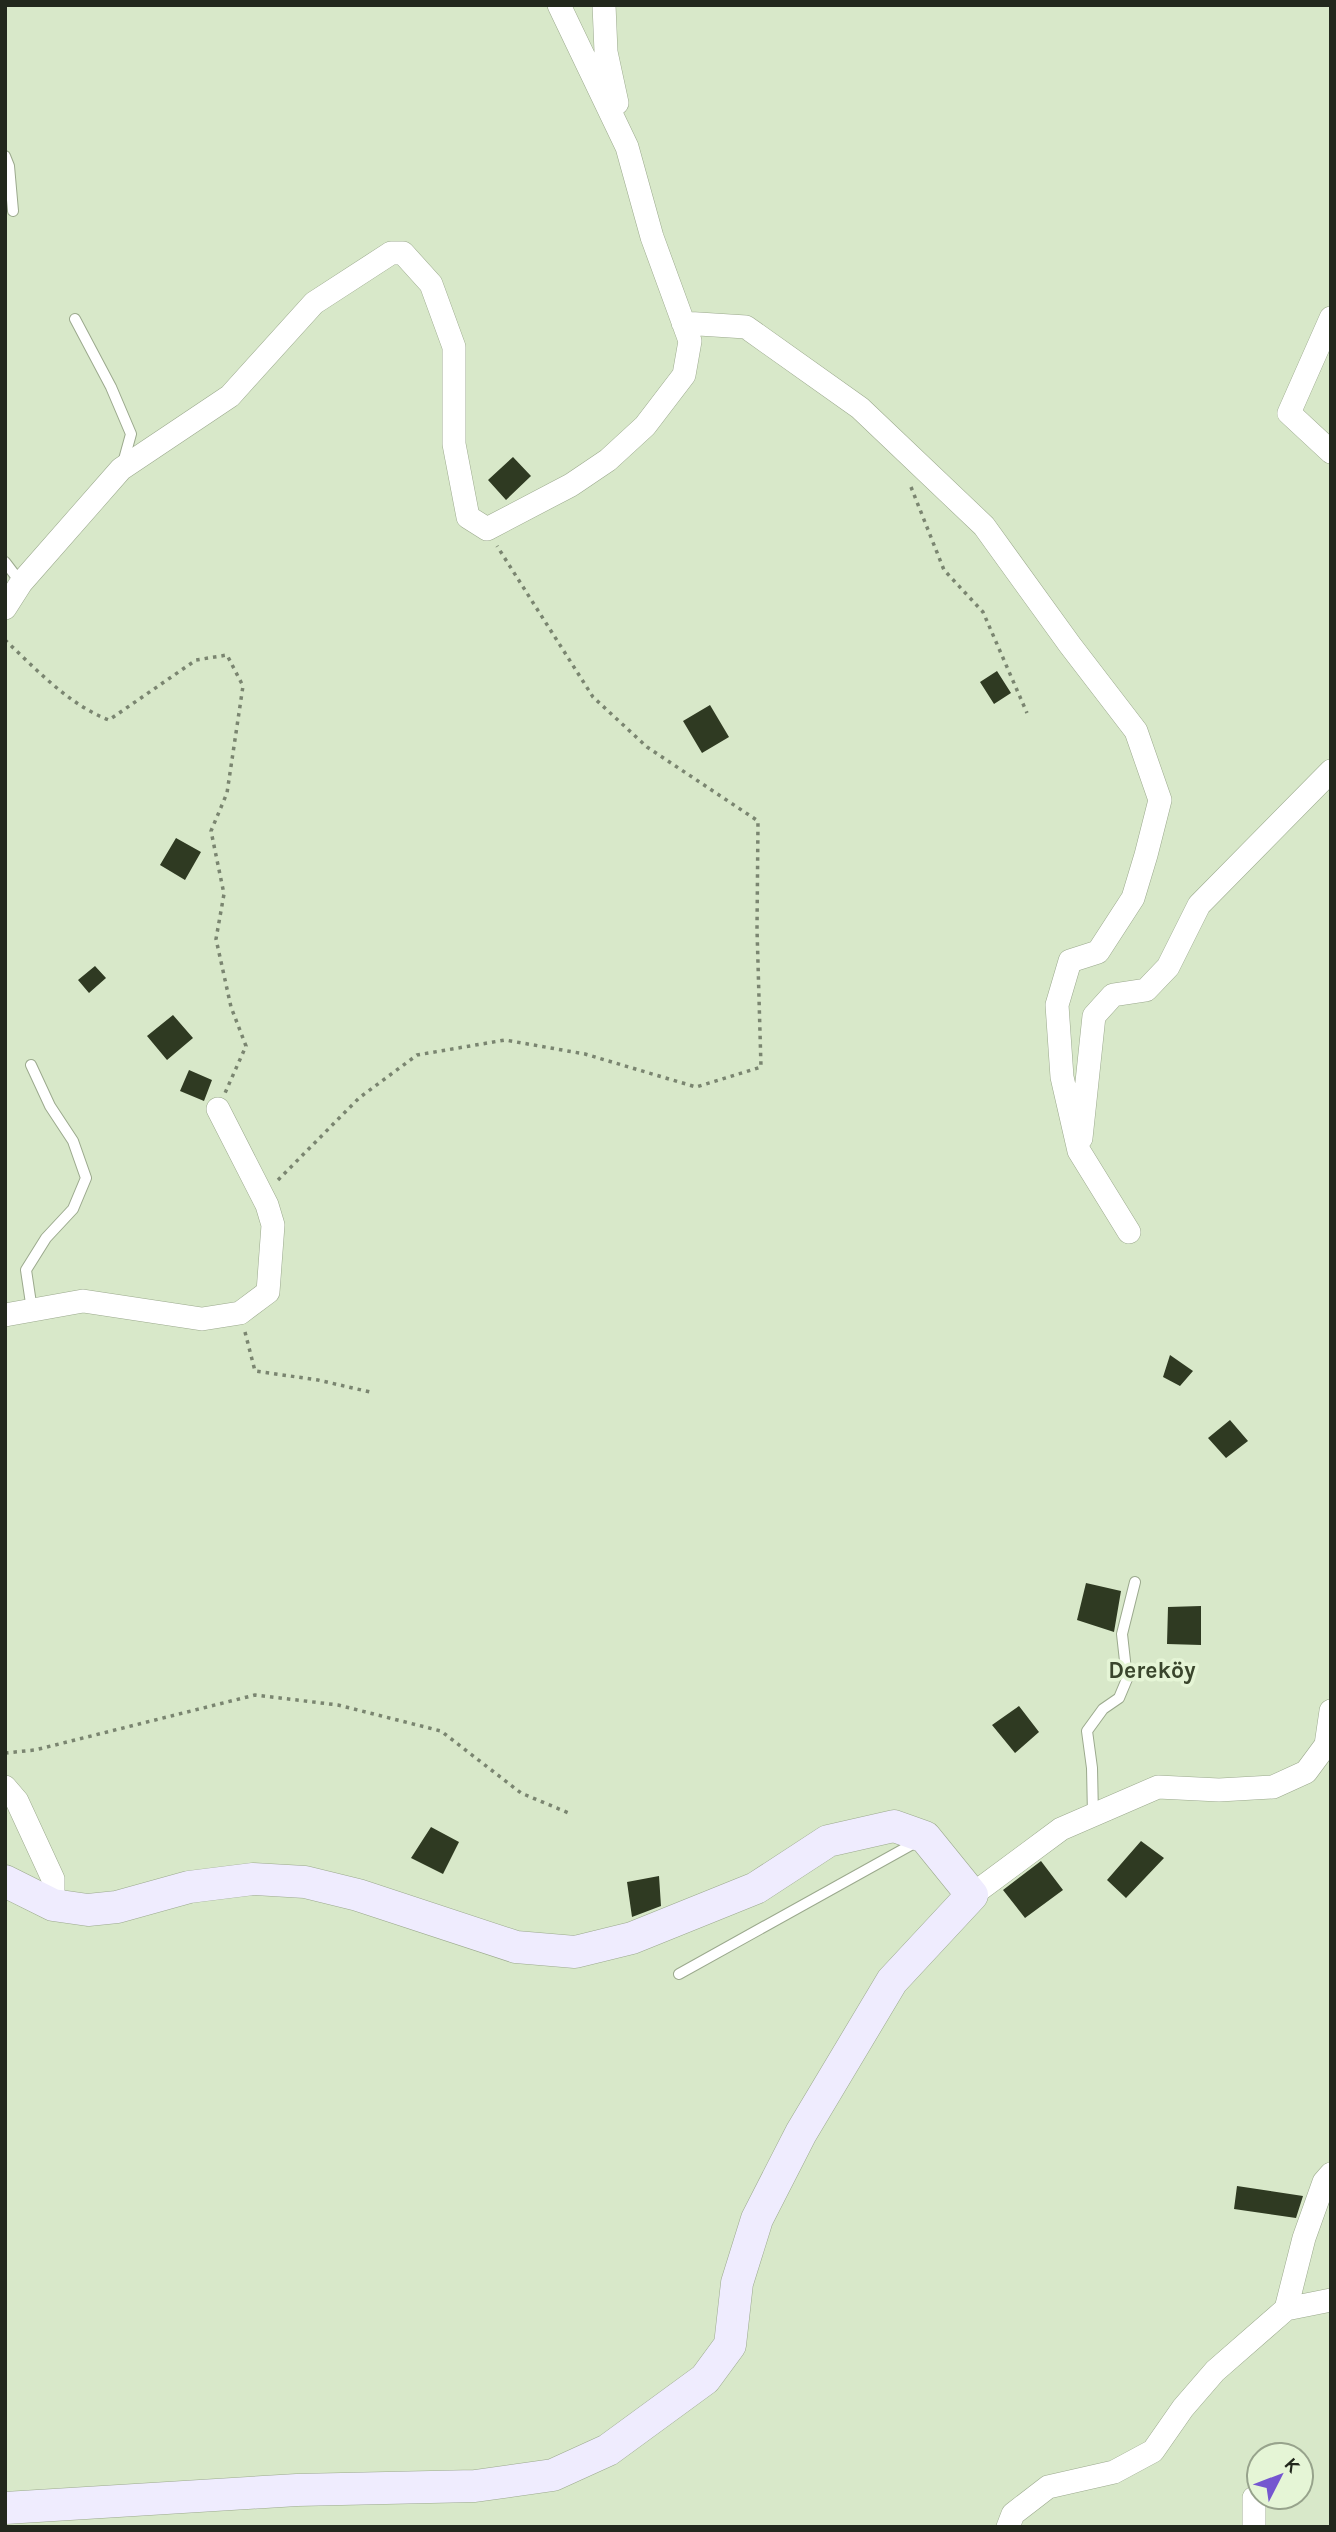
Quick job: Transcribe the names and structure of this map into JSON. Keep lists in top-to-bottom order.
{
  "districts": ["Dereköy"],
  "north": "top right"
}
